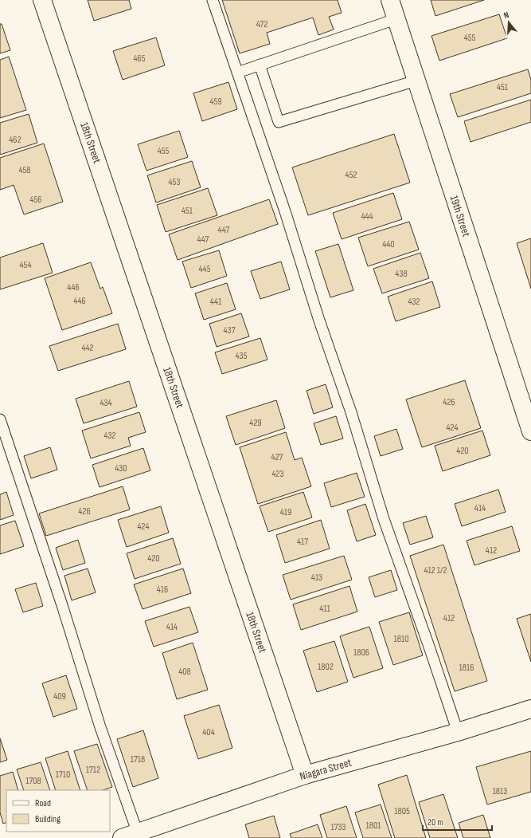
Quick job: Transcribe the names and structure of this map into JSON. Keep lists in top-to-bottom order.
{
  "streets": {
    "street": ["18th Street", "19th Street", "Niagara Street"]
  },
  "crossings": [
    ["18th Street", "Niagara Street"]
  ],
  "house_numbers": [
    "472",
    "455",
    "465",
    "451",
    "459",
    "462",
    "455",
    "458",
    "452",
    "453",
    "456",
    "451",
    "444",
    "447",
    "447",
    "440",
    "454",
    "445",
    "438",
    "446",
    "446",
    "441",
    "432",
    "437",
    "442",
    "435",
    "426",
    "434",
    "429",
    "424",
    "432",
    "420",
    "427",
    "430",
    "423",
    "414",
    "426",
    "419",
    "424",
    "417",
    "412",
    "420",
    "412 1/2",
    "413",
    "416",
    "411",
    "412",
    "414",
    "1810",
    "1806",
    "1802",
    "1816",
    "408",
    "409",
    "404",
    "1718",
    "1712",
    "1710",
    "1708",
    "1813",
    "1805",
    "1801",
    "1733"
  ],
  "legend": ["Road", "Building"],
  "scale_bar": "20 m",
  "north": "top"
}
